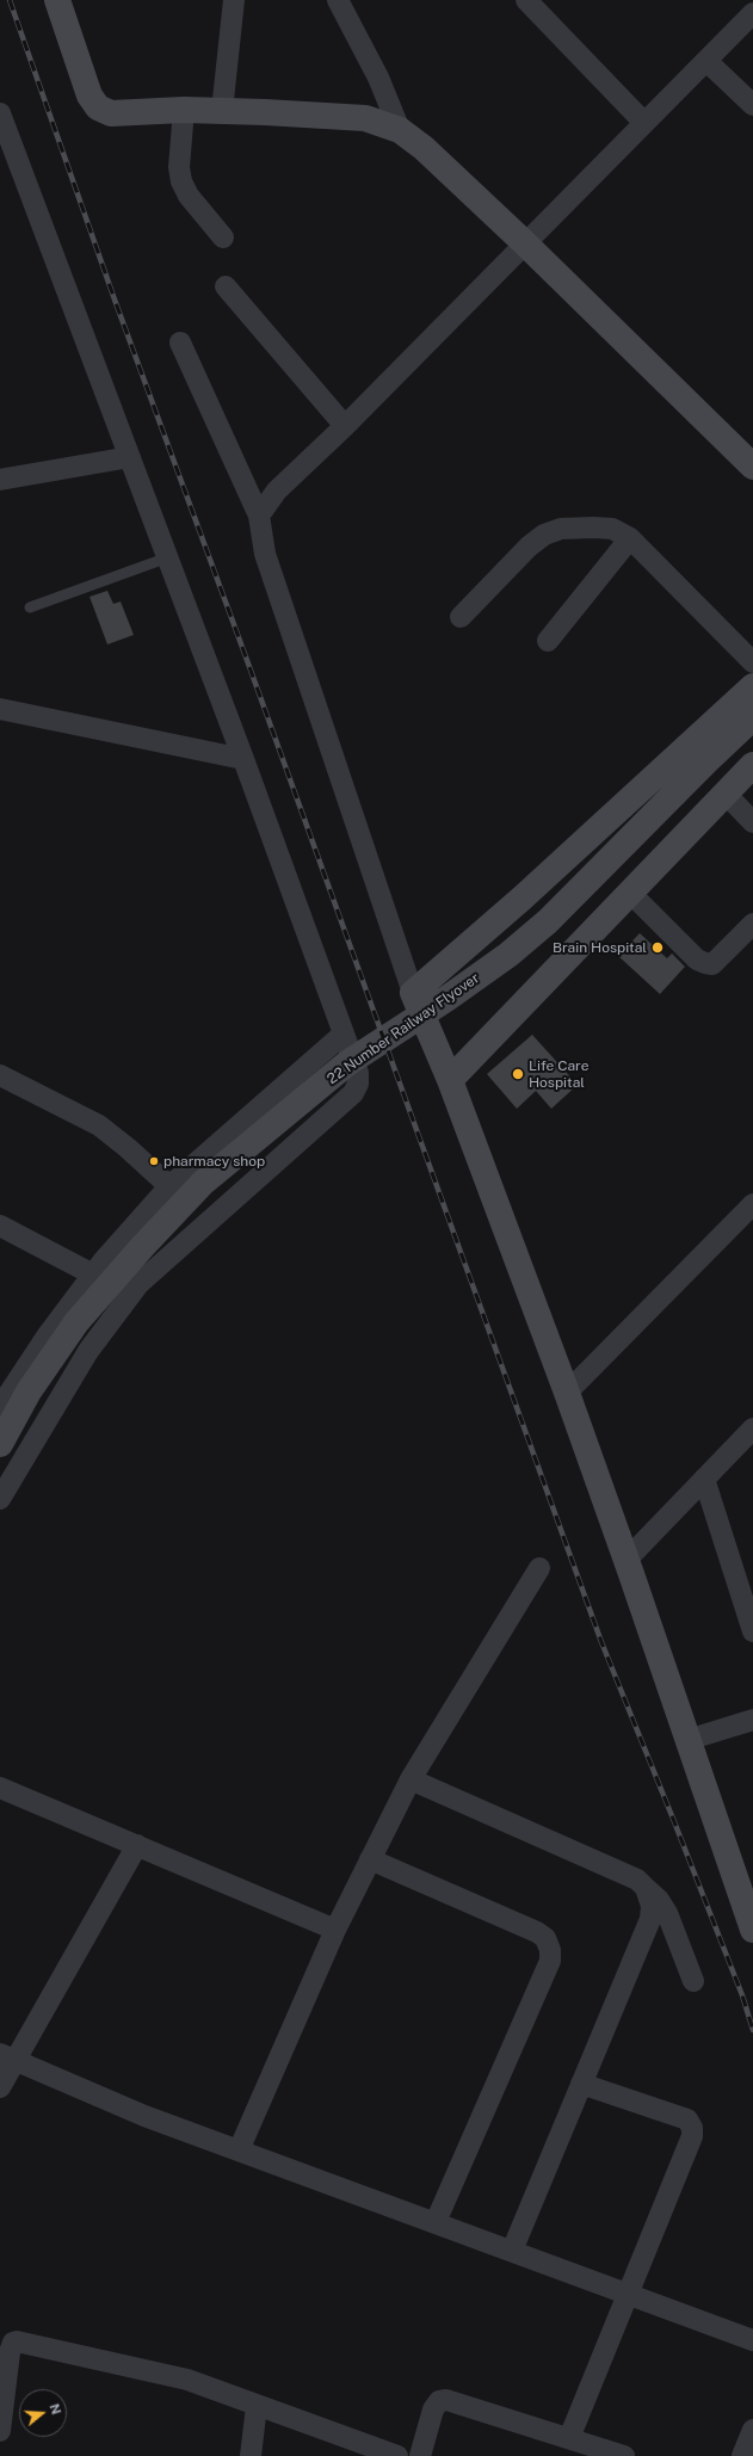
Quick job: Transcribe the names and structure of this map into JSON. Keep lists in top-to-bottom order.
{
  "streets": {
    "street": ["22 Number Railway Flyover"]
  },
  "places": ["Brain Hospital", "Life Care Hospital", "pharmacy shop"],
  "north": "right"
}
